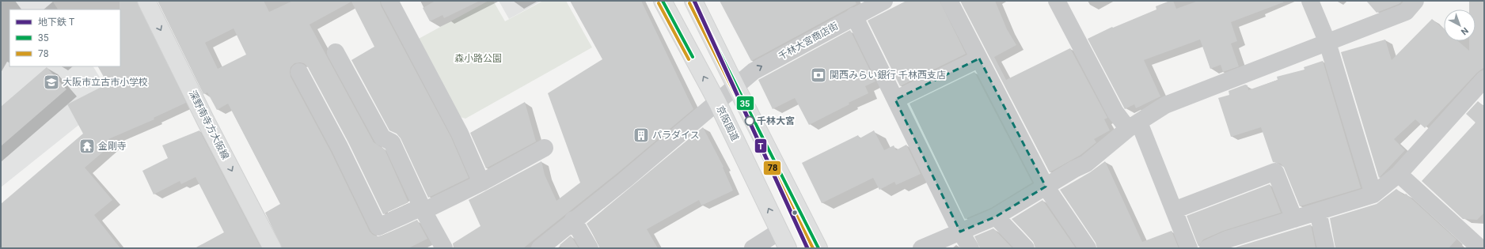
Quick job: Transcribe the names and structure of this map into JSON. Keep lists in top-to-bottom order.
{
  "streets": {
    "main road": ["京阪国道", "深野南寺方大阪線"],
    "street": ["千林大宮商店街"]
  },
  "crossings": [
    ["千林大宮商店街", "京阪国道"]
  ],
  "one_way": ["深野南寺方大阪線"],
  "parks": ["森小路公園"],
  "places": {
    "bank": ["関西みらい銀行 千林西支店"],
    "school or university": ["大阪市立古市小学校"],
    "other": ["千林大宮"],
    "building": ["パラダイス"],
    "temple": ["金剛寺"]
  },
  "lines": ["metro line T", "transit line 35", "transit line 78"],
  "legend": ["地下鉄 T", "35", "78"],
  "north": "bottom right"
}
